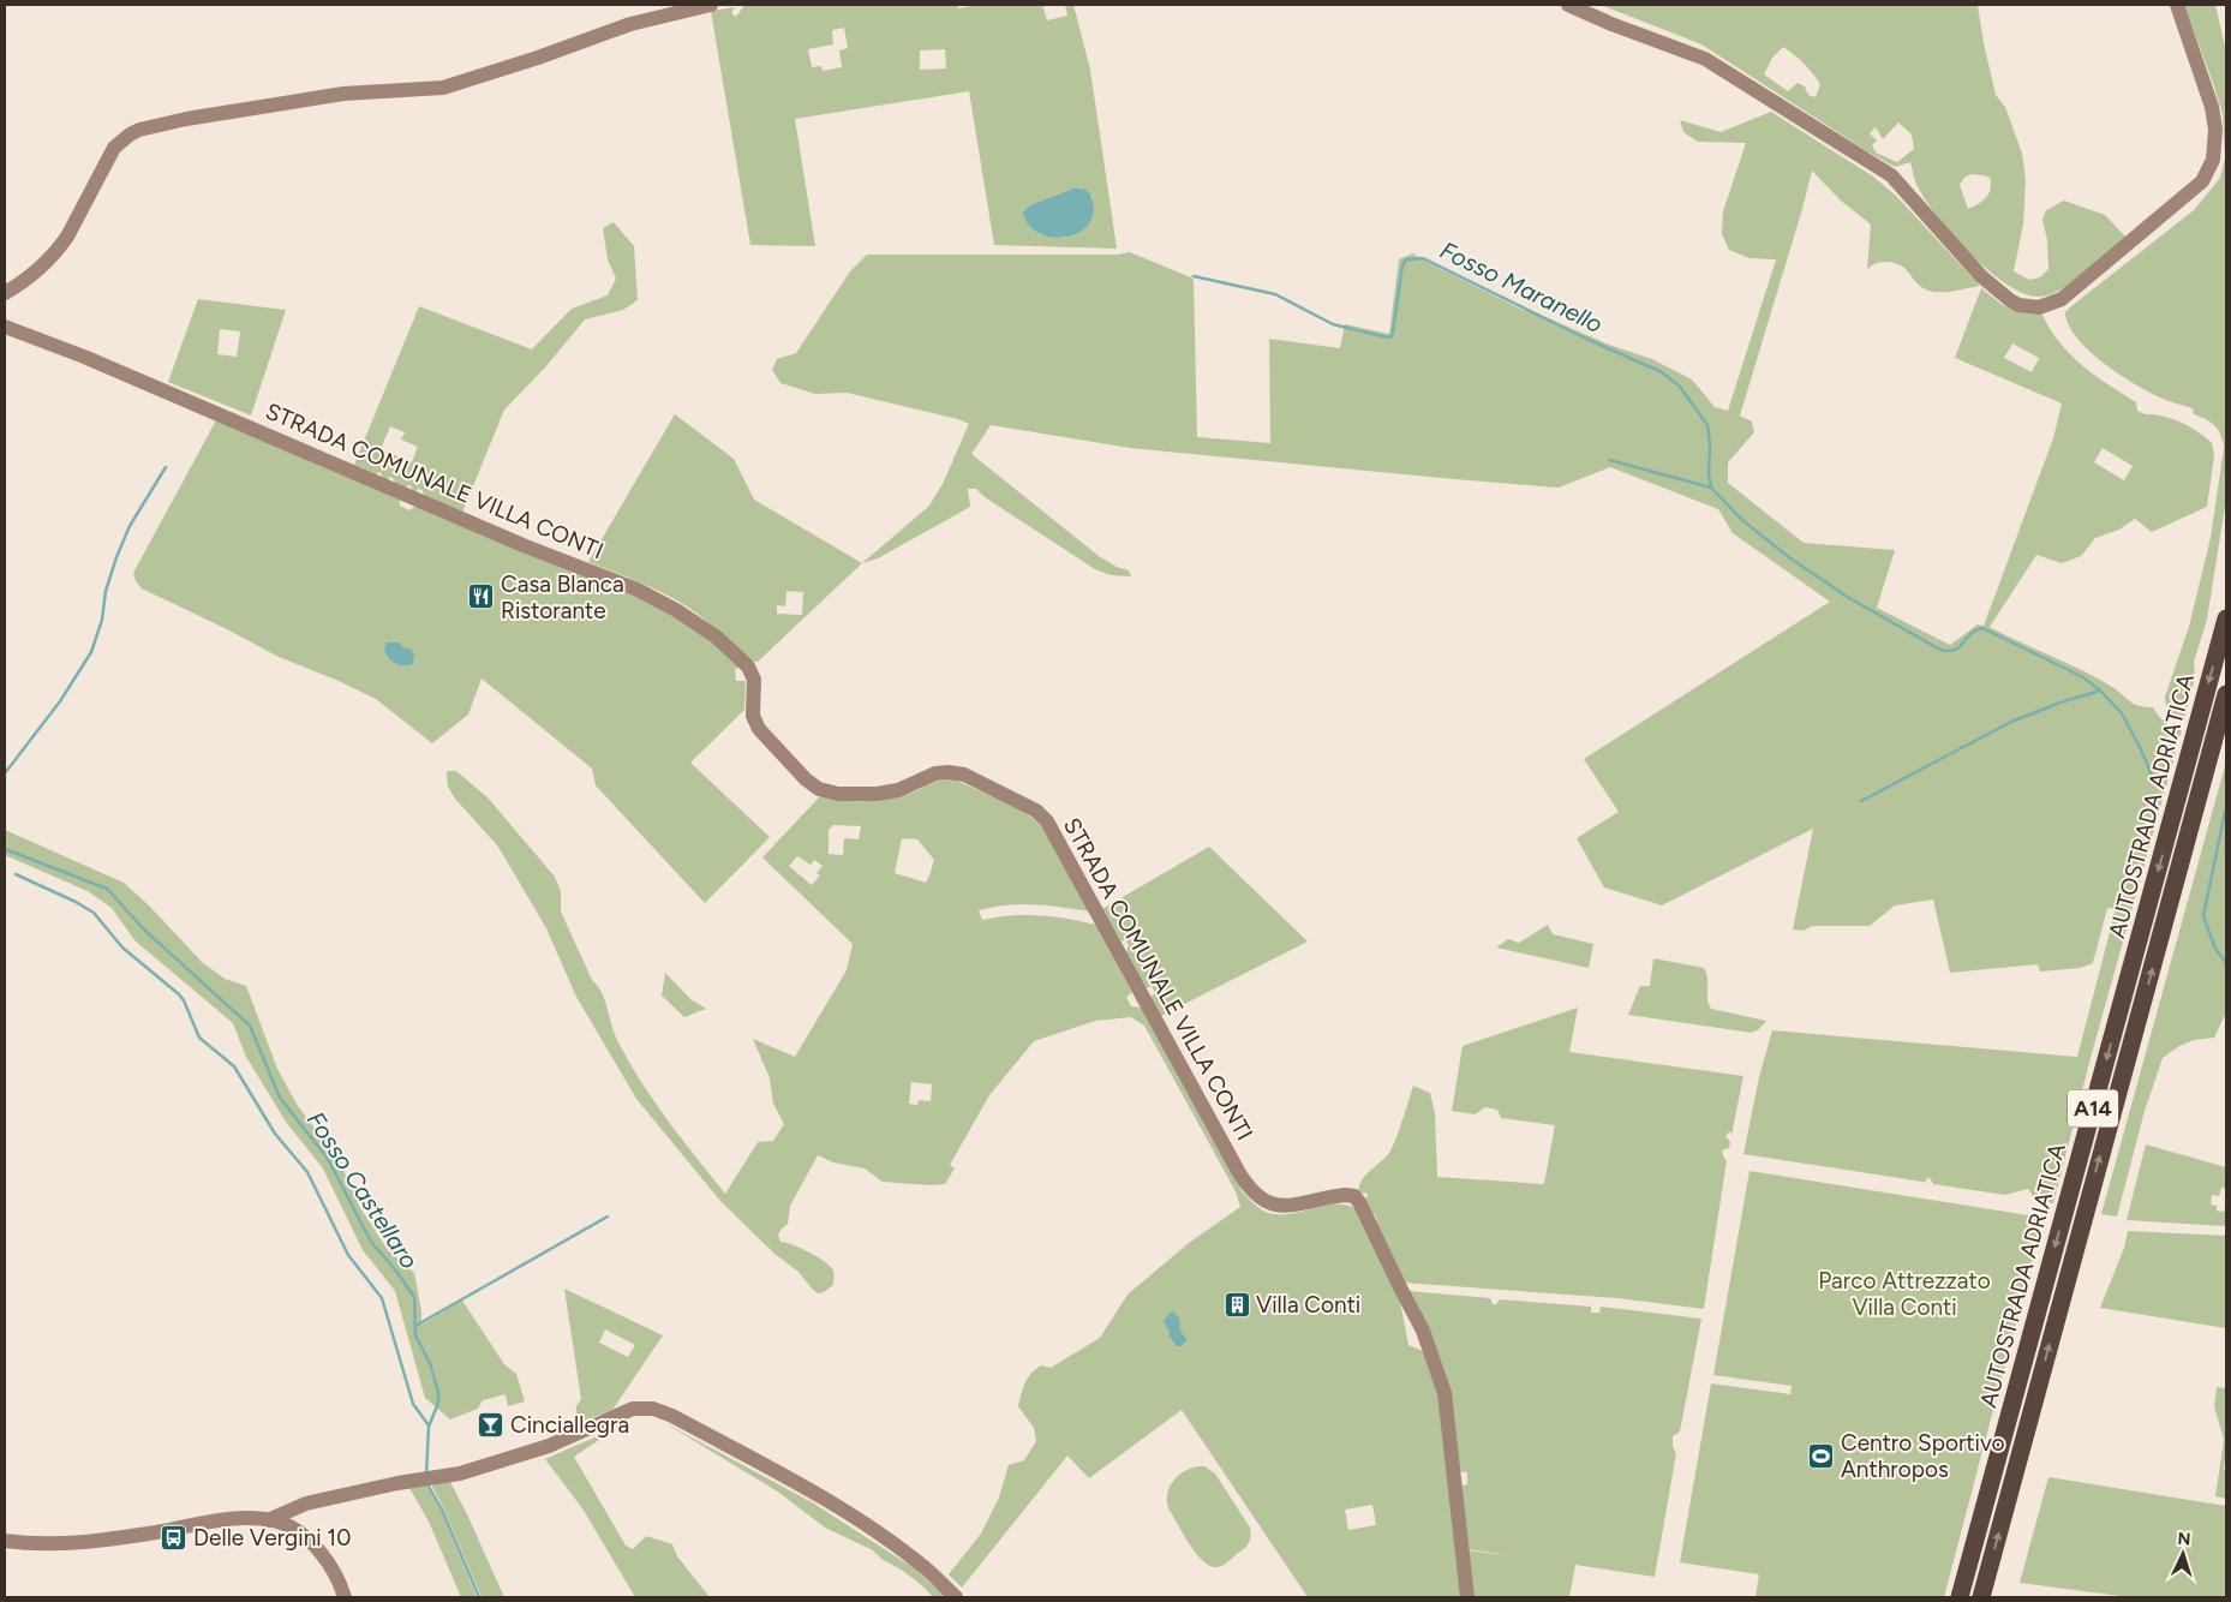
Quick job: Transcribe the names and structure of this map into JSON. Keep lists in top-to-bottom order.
{
  "streets": {
    "highway": ["AUTOSTRADA ADRIATICA", "A14"],
    "street": ["STRADA COMUNALE VILLA CONTI"]
  },
  "water": ["Fosso Maranello", "Fosso Castellaro"],
  "parks": ["Parco Attrezzato Villa Conti"],
  "places": {
    "restaurant": ["Casa Blanca Ristorante"],
    "building": ["Villa Conti"],
    "bar": ["Cinciallegra"],
    "sports": ["Centro Sportivo Anthropos"],
    "bus stop": ["Delle Vergini 10"]
  },
  "north": "top"
}
